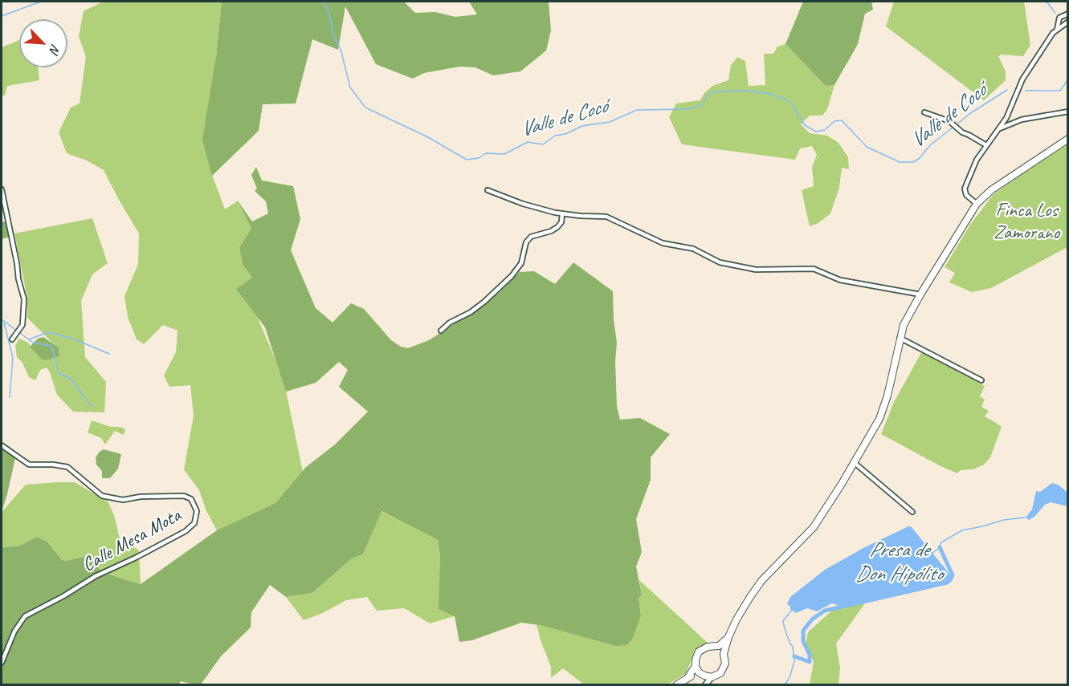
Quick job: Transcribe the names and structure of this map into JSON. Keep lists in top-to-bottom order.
{
  "streets": {
    "street": ["Calle Mesa Mota"]
  },
  "water": ["Valle de Cocó", "Presa de Don Hipólito"],
  "parks": ["Finca Los Zamorano"],
  "north": "bottom right"
}
